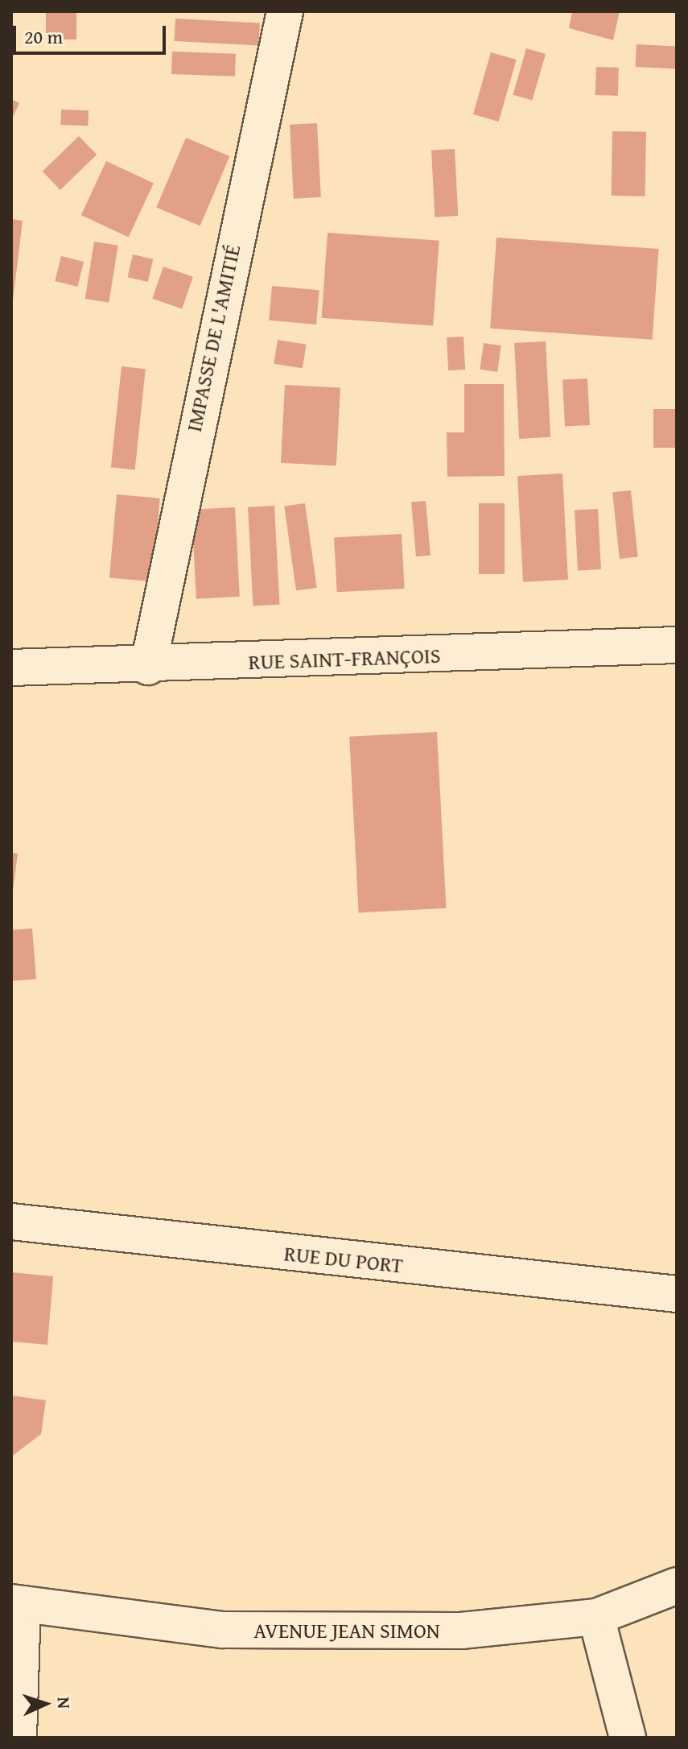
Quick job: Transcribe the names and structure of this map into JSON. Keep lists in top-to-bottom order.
{
  "streets": {
    "street": [
      "IMPASSE DE L'AMITIÉ",
      "RUE SAINT-FRANÇOIS",
      "RUE DU PORT",
      "AVENUE JEAN SIMON"
    ]
  },
  "crossings": [
    ["IMPASSE DE L'AMITIÉ", "RUE SAINT-FRANÇOIS"]
  ],
  "scale_bar": "20 m",
  "north": "right"
}
